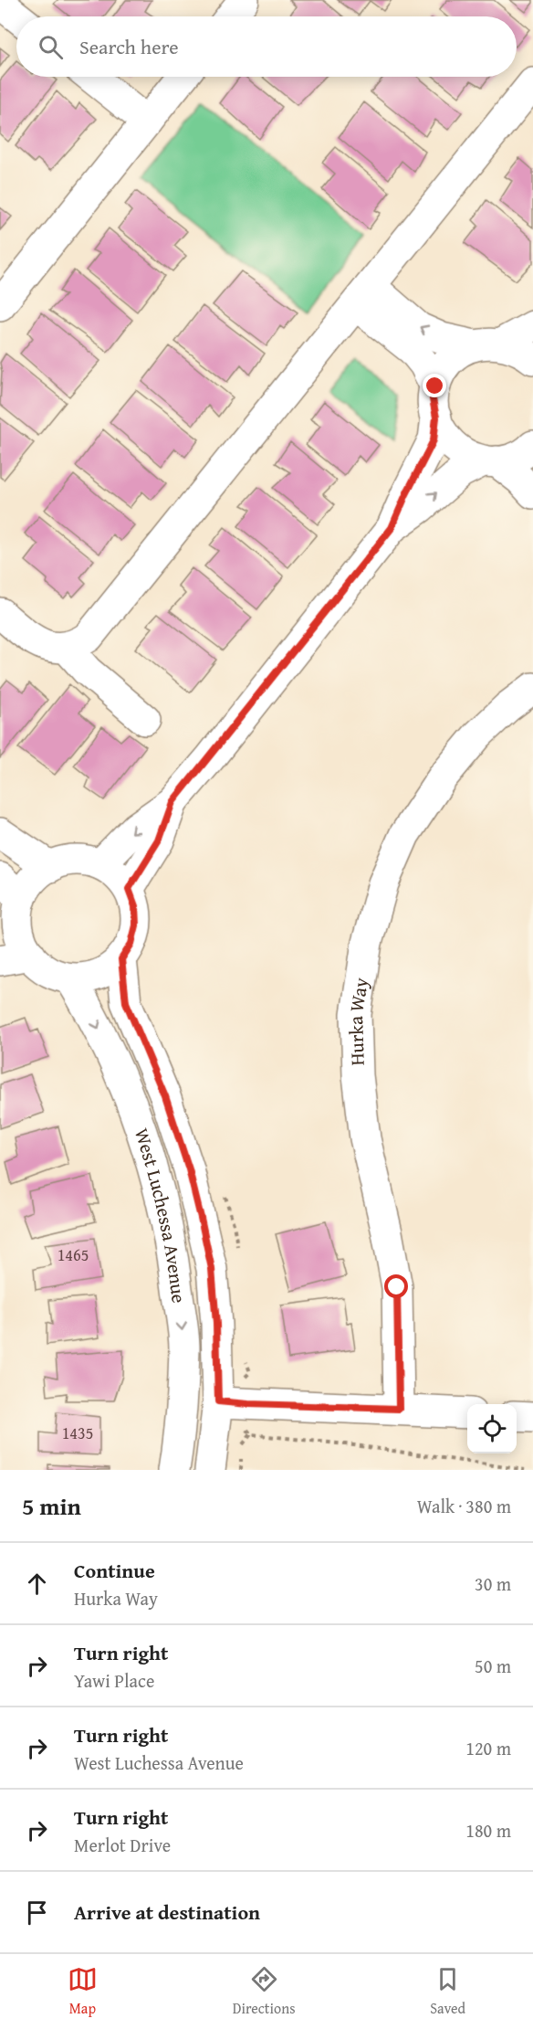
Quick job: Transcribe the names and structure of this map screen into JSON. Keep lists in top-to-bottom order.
{
  "streets": {
    "street": ["Hurka Way", "West Luchessa Avenue"]
  },
  "house_numbers": ["1465", "1435"],
  "page": {
    "search": "Search here",
    "heading": ["5 min", "Walk · 380 m"],
    "list": [
      ["Continue", "Hurka Way", "30 m"],
      ["Turn right", "Yawi Place", "50 m"],
      ["Turn right", "West Luchessa Avenue", "120 m"],
      ["Turn right", "Merlot Drive", "180 m"],
      "Arrive at destination"
    ],
    "nav": ["Map", "Directions", "Saved"]
  }
}
